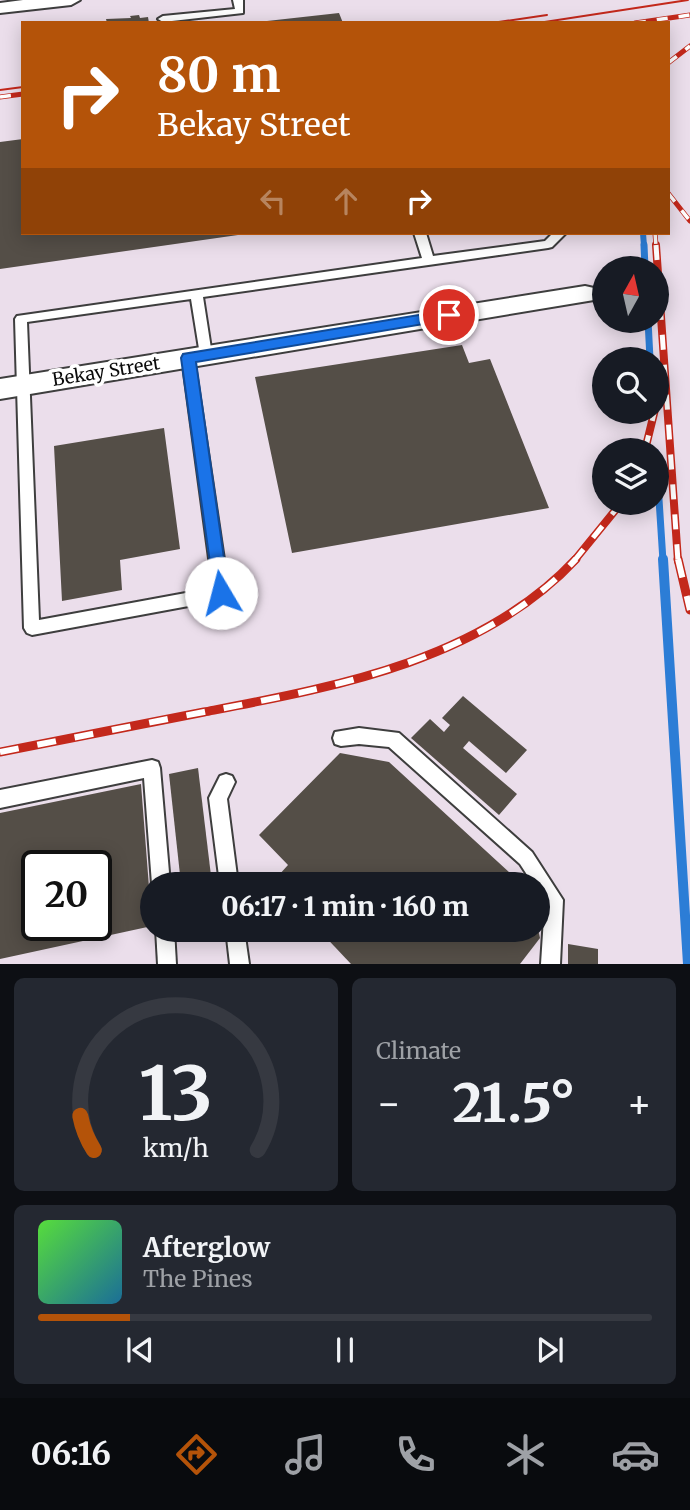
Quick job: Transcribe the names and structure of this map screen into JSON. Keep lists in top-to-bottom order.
{
  "streets": {
    "street": ["Bekay Street"]
  },
  "north": "top",
  "page": {
    "turn": ["80 m", "Bekay Street"],
    "limit": "20",
    "trip": "06:17 · 1 min · 160 m",
    "tile": "Climate",
    "heat": ["−", "21.5°", "+"],
    "song": ["Afterglow", "The Pines"],
    "tabs": "06:16",
    "gauge": ["13", "km/h"]
  }
}
